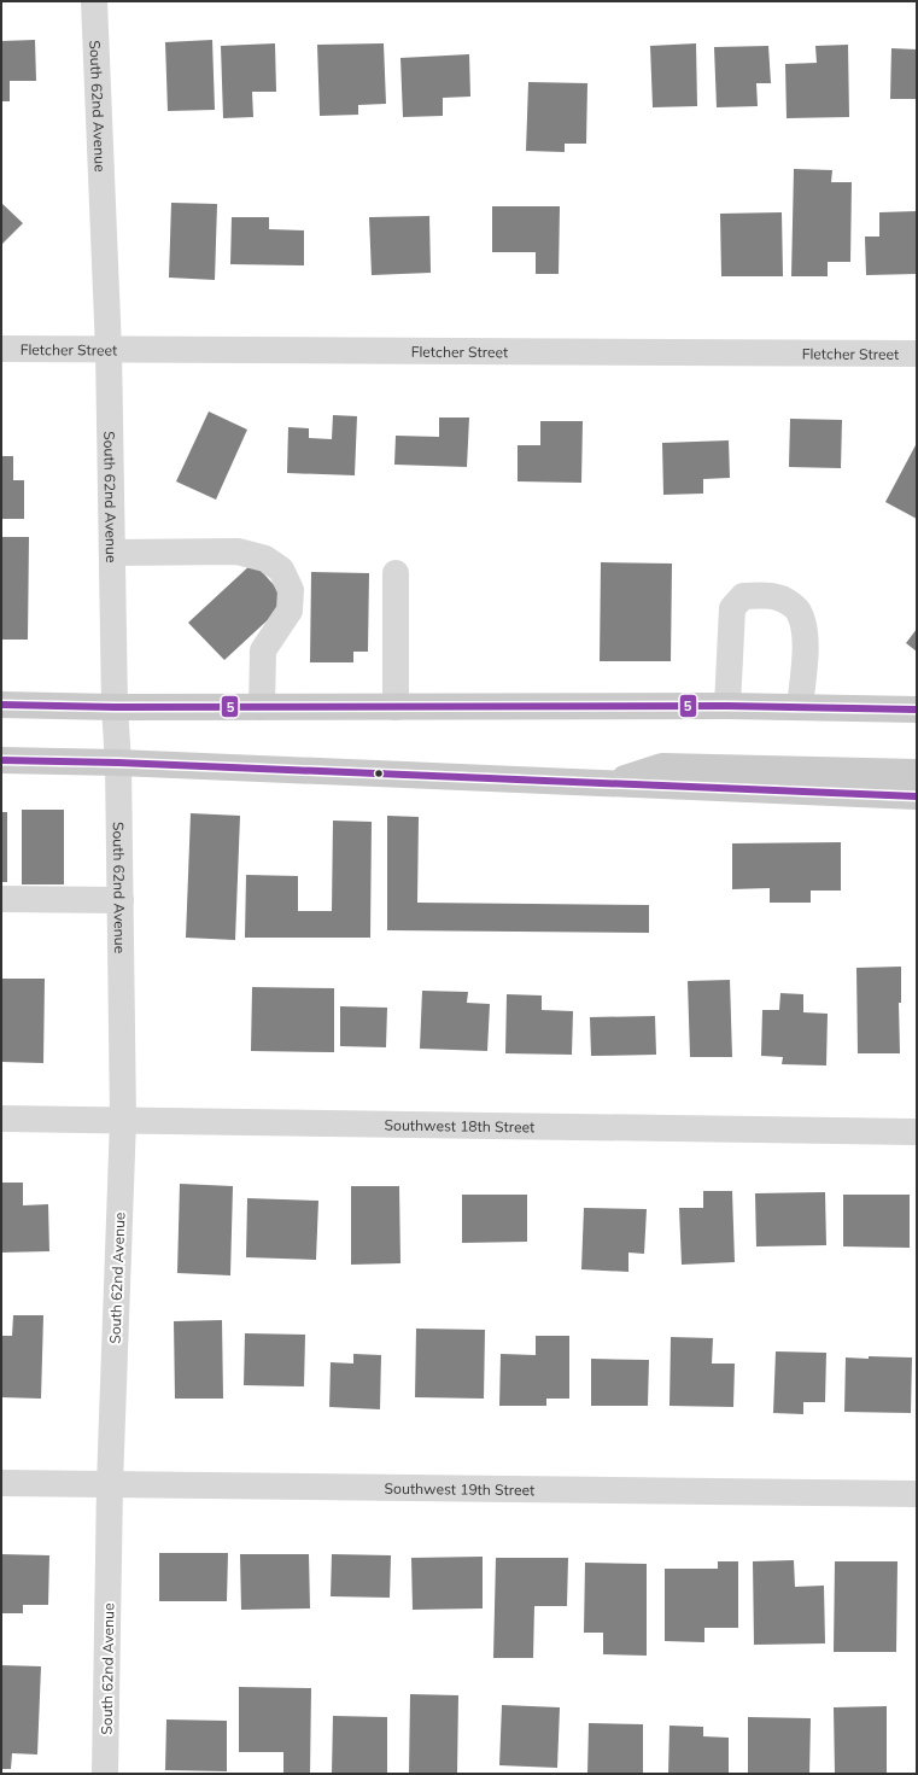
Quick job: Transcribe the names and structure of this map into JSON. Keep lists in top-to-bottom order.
{
  "streets": {
    "street": [
      "South 62nd Avenue",
      "Fletcher Street",
      "Southwest 18th Street",
      "Southwest 19th Street"
    ]
  },
  "crossings": [
    ["South 62nd Avenue", "Fletcher Street"],
    ["South 62nd Avenue", "Southwest 18th Street"],
    ["South 62nd Avenue", "Southwest 19th Street"]
  ],
  "lines": ["transit line 5"]
}
